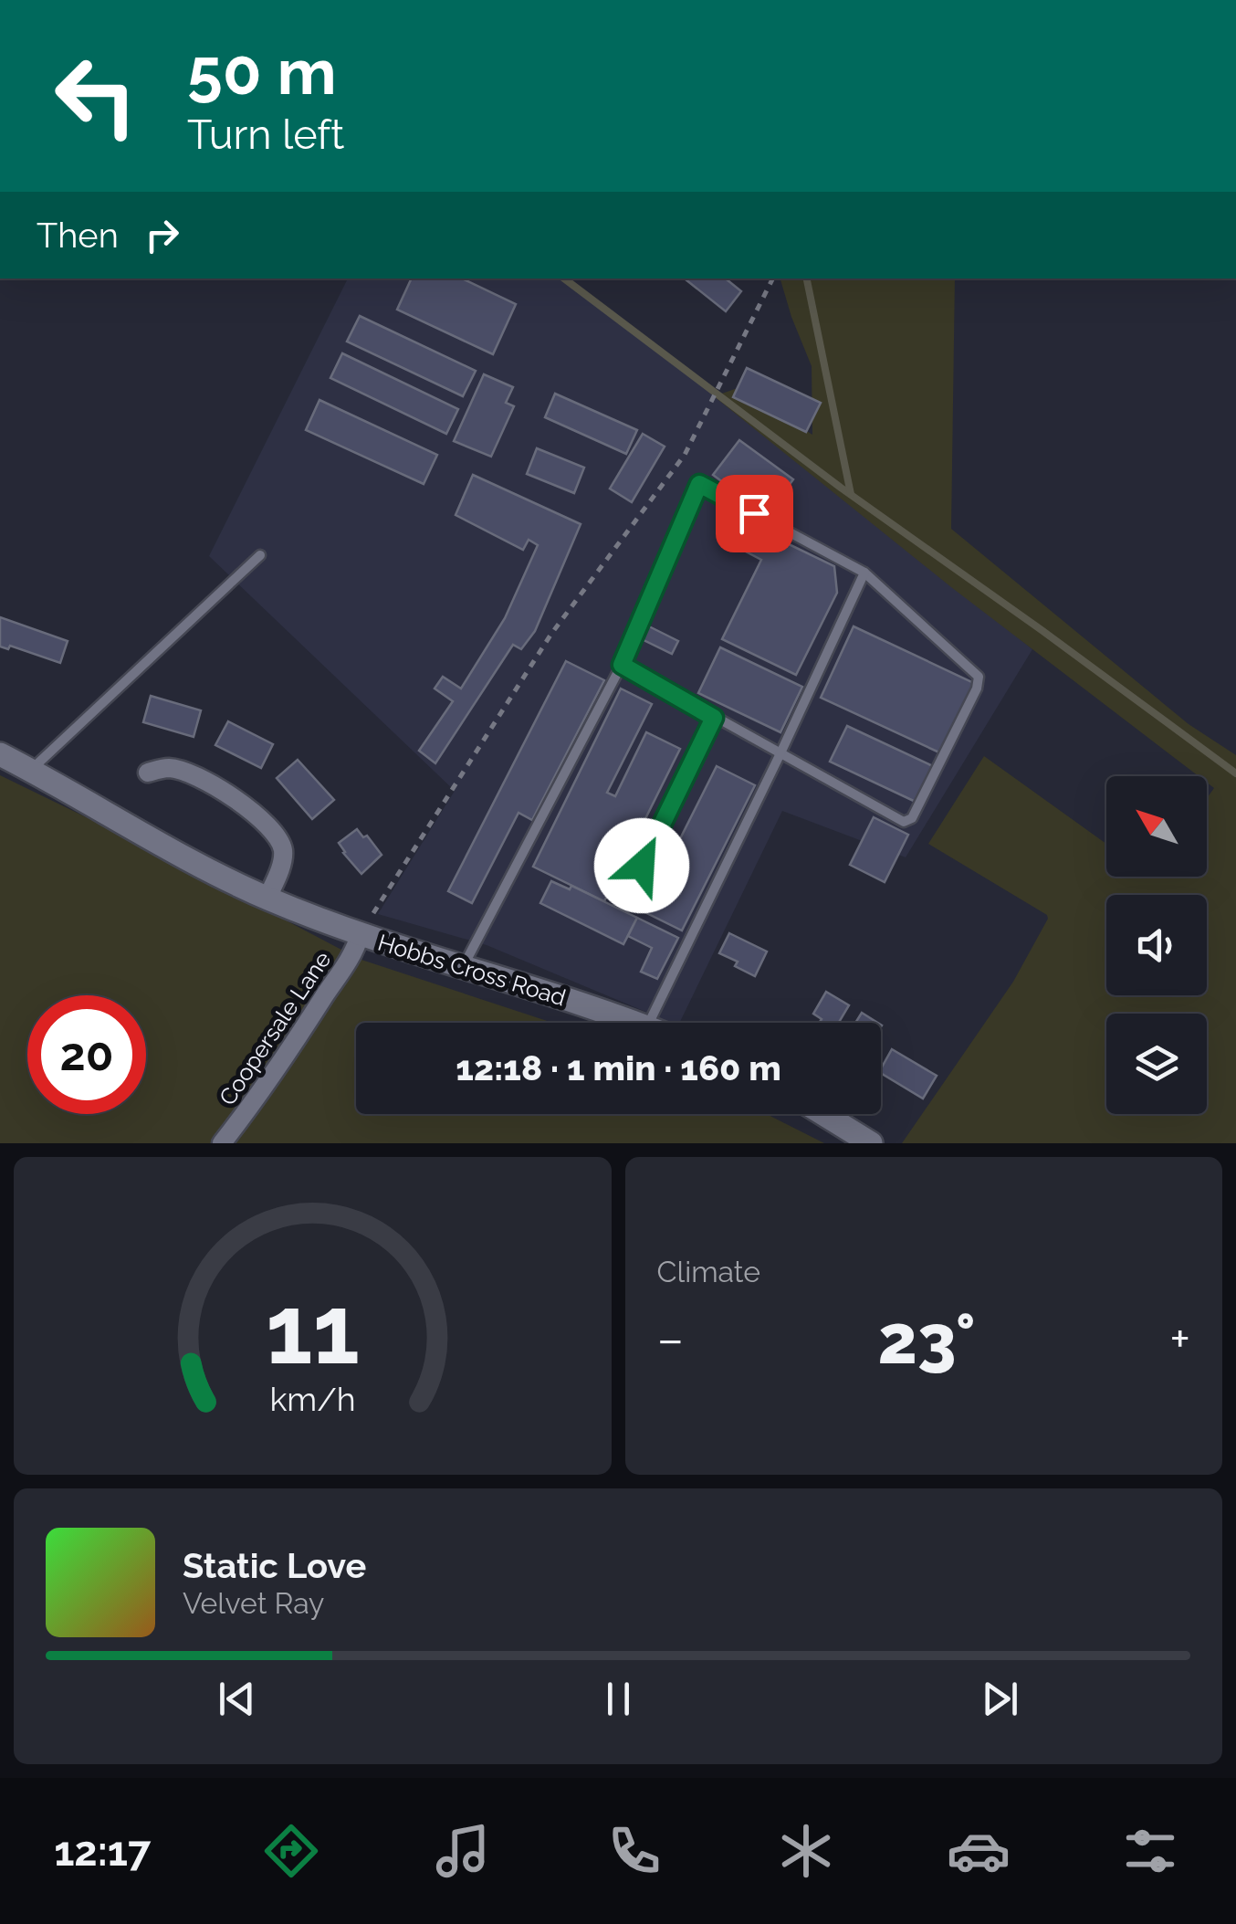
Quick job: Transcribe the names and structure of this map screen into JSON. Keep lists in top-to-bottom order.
{
  "streets": {
    "street": ["Hobbs Cross Road", "Coopersale Lane"]
  },
  "crossings": [
    ["Hobbs Cross Road", "Coopersale Lane"]
  ],
  "north": "top left",
  "page": {
    "turn": ["50 m", "Turn left"],
    "then": "Then",
    "limit": "20",
    "trip": "12:18 · 1 min · 160 m",
    "tile": "Climate",
    "heat": ["−", "23°", "+"],
    "song": ["Static Love", "Velvet Ray"],
    "tabs": "12:17",
    "gauge": ["11", "km/h"]
  }
}
